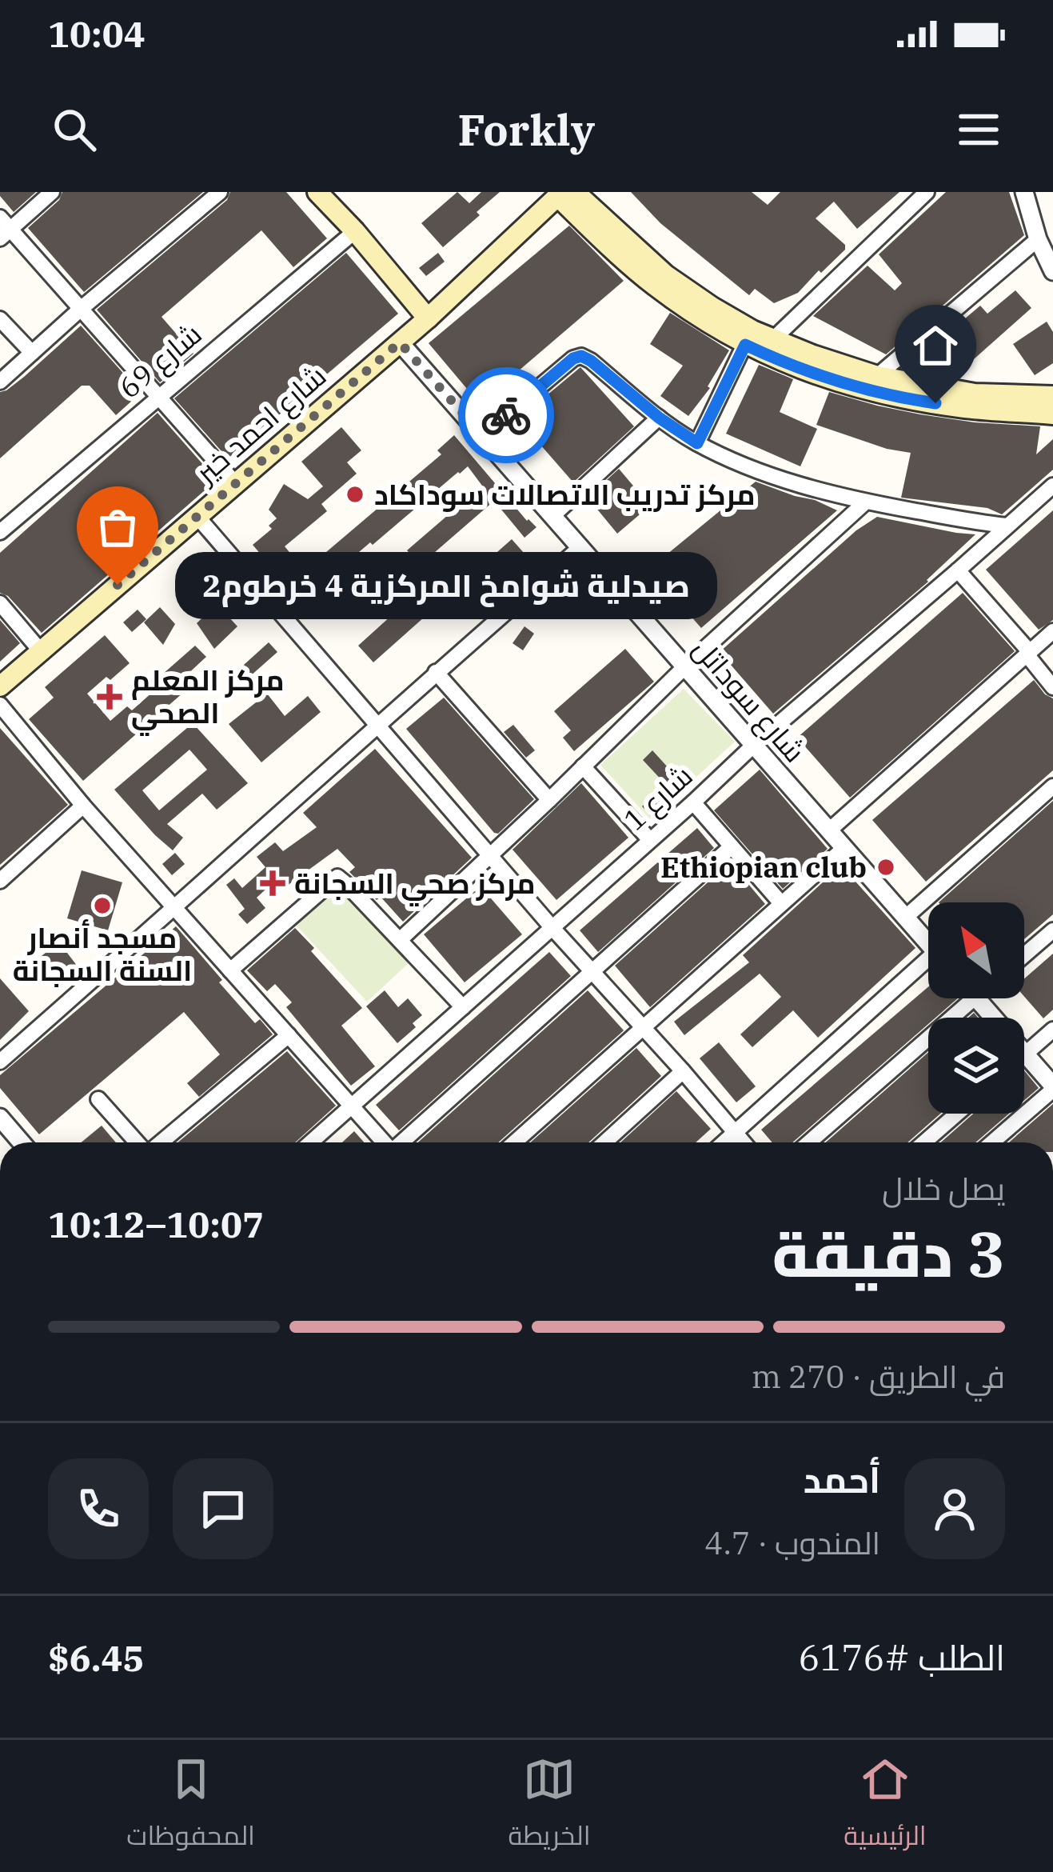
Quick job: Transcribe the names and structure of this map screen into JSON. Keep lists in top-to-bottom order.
{
  "streets": {
    "main road": ["شارع احمد خير"],
    "street": ["شارع 69", "شارع سوداتل", "شارع 1"]
  },
  "crossings": [
    ["شارع احمد خير", "شارع سوداتل"],
    ["شارع سوداتل", "شارع 1"]
  ],
  "places": {
    "other": [
      "مركز تدريب الاتصالات سوداكاد",
      "صيدلية شوامخ المركزية 4 خرطوم2",
      "Ethiopian club",
      "مسجد أنصار السنة السجانة"
    ],
    "health": ["مركز المعلم الصحي", "مركز صحي السجانة"]
  },
  "north": "top left",
  "page": {
    "status": "10:04",
    "header": "Forkly",
    "bubble": "صيدلية شوامخ المركزية 4 خرطوم2",
    "heading": ["3 دقيقة", "يصل خلال", "10:07–10:12"],
    "panel": [
      "أحمد",
      "المندوب · 4.7",
      "الطلب #6176",
      "$6.45"
    ],
    "bar": "في الطريق · 270 m",
    "tabs": ["الرئيسية", "الخريطة", "المحفوظات"]
  }
}
